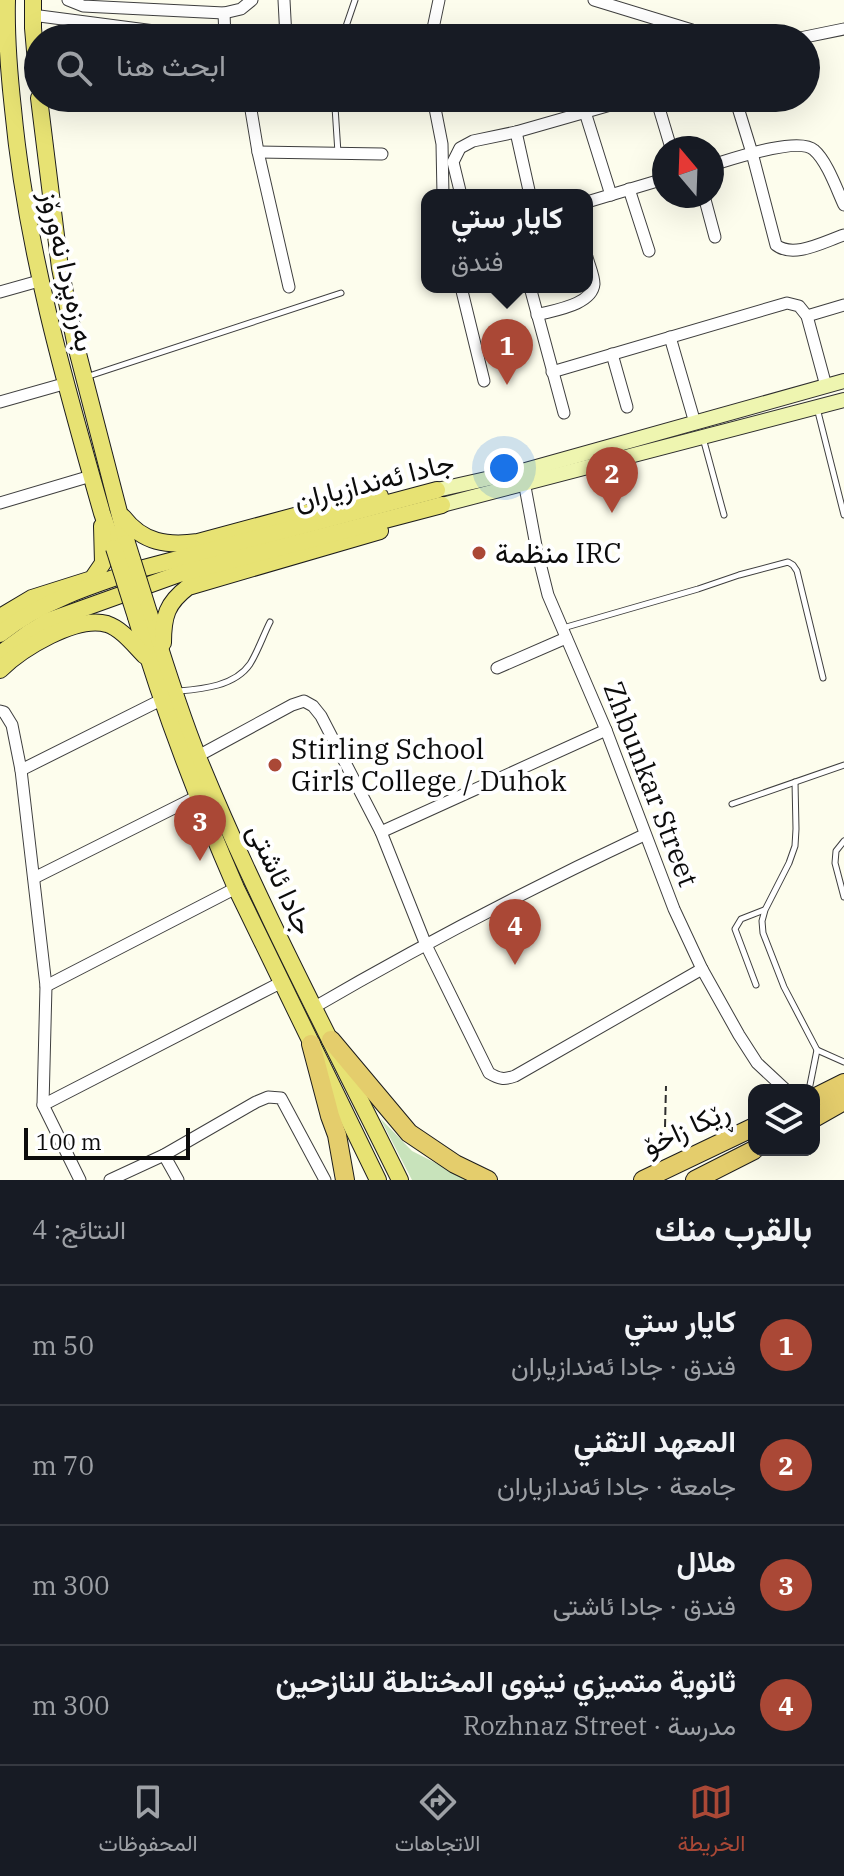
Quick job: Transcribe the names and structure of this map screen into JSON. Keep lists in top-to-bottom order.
{
  "streets": {
    "highway": ["ڕێکا زاخۆ"],
    "main road": ["بەرزەپردا نەورۆز", "جادا ئەندازیاران", "جادا ئاشتی"],
    "street": ["Zhbunkar Street"]
  },
  "crossings": [
    ["بەرزەپردا نەورۆز", "جادا ئاشتی"],
    ["جادا ئەندازیاران", "Zhbunkar Street"]
  ],
  "places": ["منظمة IRC", "Stirling School Girls College / Duhok"],
  "scale_bar": "100 m",
  "north": "top",
  "page": {
    "search": "ابحث هنا",
    "popup": ["كايار ستي", "فندق"],
    "pins": [
      "1",
      "2",
      "3",
      "4"
    ],
    "scale": "100 m",
    "heading": ["بالقرب منك", "النتائج: 4"],
    "list": [
      {
        "mark": "1",
        "name": "كايار ستي",
        "note": "فندق · جادا ئەندازیاران",
        "value": "50 m"
      },
      {
        "mark": "2",
        "name": "المعهد التقني",
        "note": "جامعة · جادا ئەندازیاران",
        "value": "70 m"
      },
      {
        "mark": "3",
        "name": "هلال",
        "note": "فندق · جادا ئاشتی",
        "value": "300 m"
      },
      {
        "mark": "4",
        "name": "ثانوية متميزي نينوى المختلطة للنازحين",
        "note": "مدرسة · Rozhnaz Street",
        "value": "300 m"
      }
    ],
    "nav": ["الخريطة", "الاتجاهات", "المحفوظات"]
  }
}
